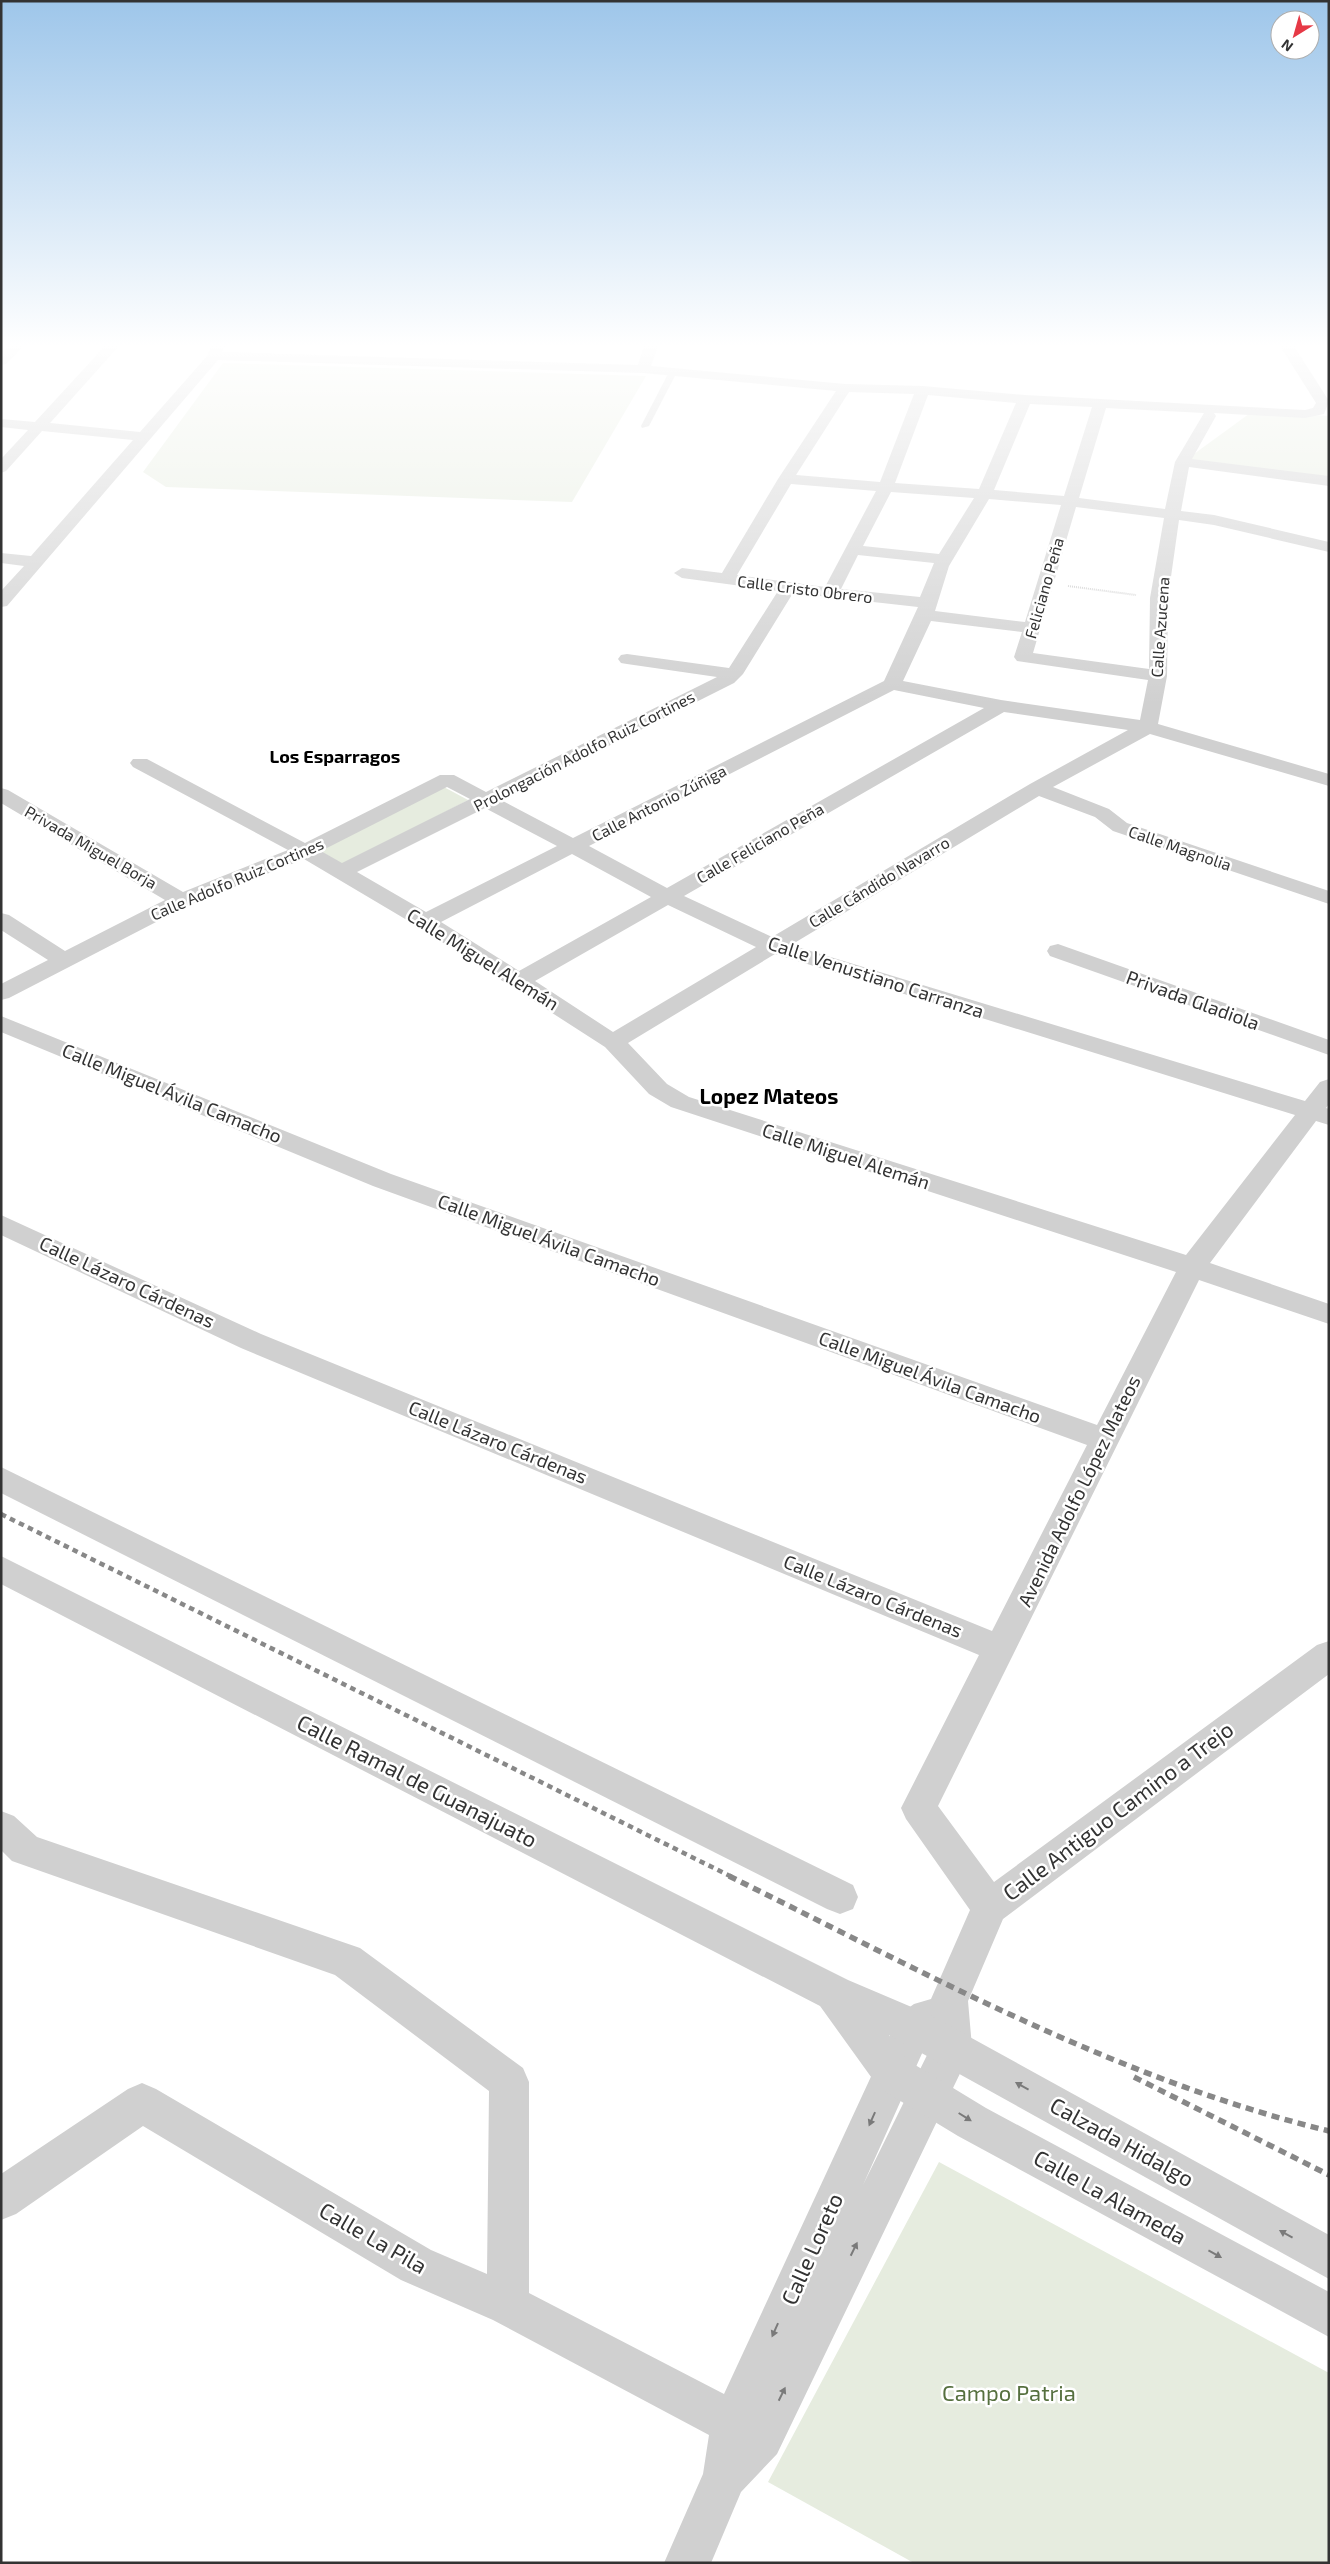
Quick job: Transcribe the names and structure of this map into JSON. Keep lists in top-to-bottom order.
{
  "streets": {
    "street": [
      "Feliciano Peña",
      "Calle Cristo Obrero",
      "Calle Azucena",
      "Prolongación Adolfo Ruiz Cortines",
      "Calle Antonio Zúñiga",
      "Calle Feliciano Peña",
      "Privada Miguel Borja",
      "Calle Magnolia",
      "Calle Adolfo Ruiz Cortines",
      "Calle Cándido Navarro",
      "Calle Miguel Alemán",
      "Calle Venustiano Carranza",
      "Privada Gladiola",
      "Calle Miguel Ávila Camacho",
      "Calle Lázaro Cárdenas",
      "Avenida Adolfo López Mateos",
      "Calle Ramal de Guanajuato",
      "Calle Antiguo Camino a Trejo",
      "Calzada Hidalgo",
      "Calle La Alameda",
      "Calle La Pila",
      "Calle Loreto"
    ]
  },
  "crossings": [
    ["Feliciano Peña", "Calle Cristo Obrero"],
    ["Feliciano Peña", "Calle Azucena"],
    ["Calle Azucena", "Calle Cándido Navarro"],
    ["Prolongación Adolfo Ruiz Cortines", "Calle Miguel Alemán"],
    ["Prolongación Adolfo Ruiz Cortines", "Calle Venustiano Carranza"],
    ["Calle Antonio Zúñiga", "Calle Miguel Alemán"],
    ["Calle Antonio Zúñiga", "Calle Venustiano Carranza"],
    ["Calle Feliciano Peña", "Calle Miguel Alemán"],
    ["Calle Feliciano Peña", "Calle Venustiano Carranza"],
    ["Privada Miguel Borja", "Calle Adolfo Ruiz Cortines"],
    ["Calle Magnolia", "Calle Cándido Navarro"],
    ["Calle Adolfo Ruiz Cortines", "Calle Miguel Alemán"],
    ["Calle Adolfo Ruiz Cortines", "Calle Venustiano Carranza"],
    ["Calle Cándido Navarro", "Calle Miguel Alemán"],
    ["Calle Cándido Navarro", "Calle Venustiano Carranza"],
    ["Calle Miguel Alemán", "Avenida Adolfo López Mateos"],
    ["Calle Venustiano Carranza", "Avenida Adolfo López Mateos"],
    ["Calle Miguel Ávila Camacho", "Avenida Adolfo López Mateos"],
    ["Calle Lázaro Cárdenas", "Avenida Adolfo López Mateos"],
    ["Avenida Adolfo López Mateos", "Calle Antiguo Camino a Trejo"],
    ["Calle Ramal de Guanajuato", "Calle Antiguo Camino a Trejo"],
    ["Calle Ramal de Guanajuato", "Calzada Hidalgo"],
    ["Calle Ramal de Guanajuato", "Calle La Alameda"],
    ["Calle Ramal de Guanajuato", "Calle Loreto"],
    ["Calle Antiguo Camino a Trejo", "Calzada Hidalgo"],
    ["Calle Antiguo Camino a Trejo", "Calle Loreto"],
    ["Calzada Hidalgo", "Calle Loreto"],
    ["Calle La Alameda", "Calle Loreto"],
    ["Calle La Pila", "Calle Loreto"]
  ],
  "one_way": ["Calzada Hidalgo", "Calle La Alameda"],
  "districts": ["Los Esparragos", "Lopez Mateos"],
  "parks": ["Campo Patria"],
  "north": "bottom left"
}
